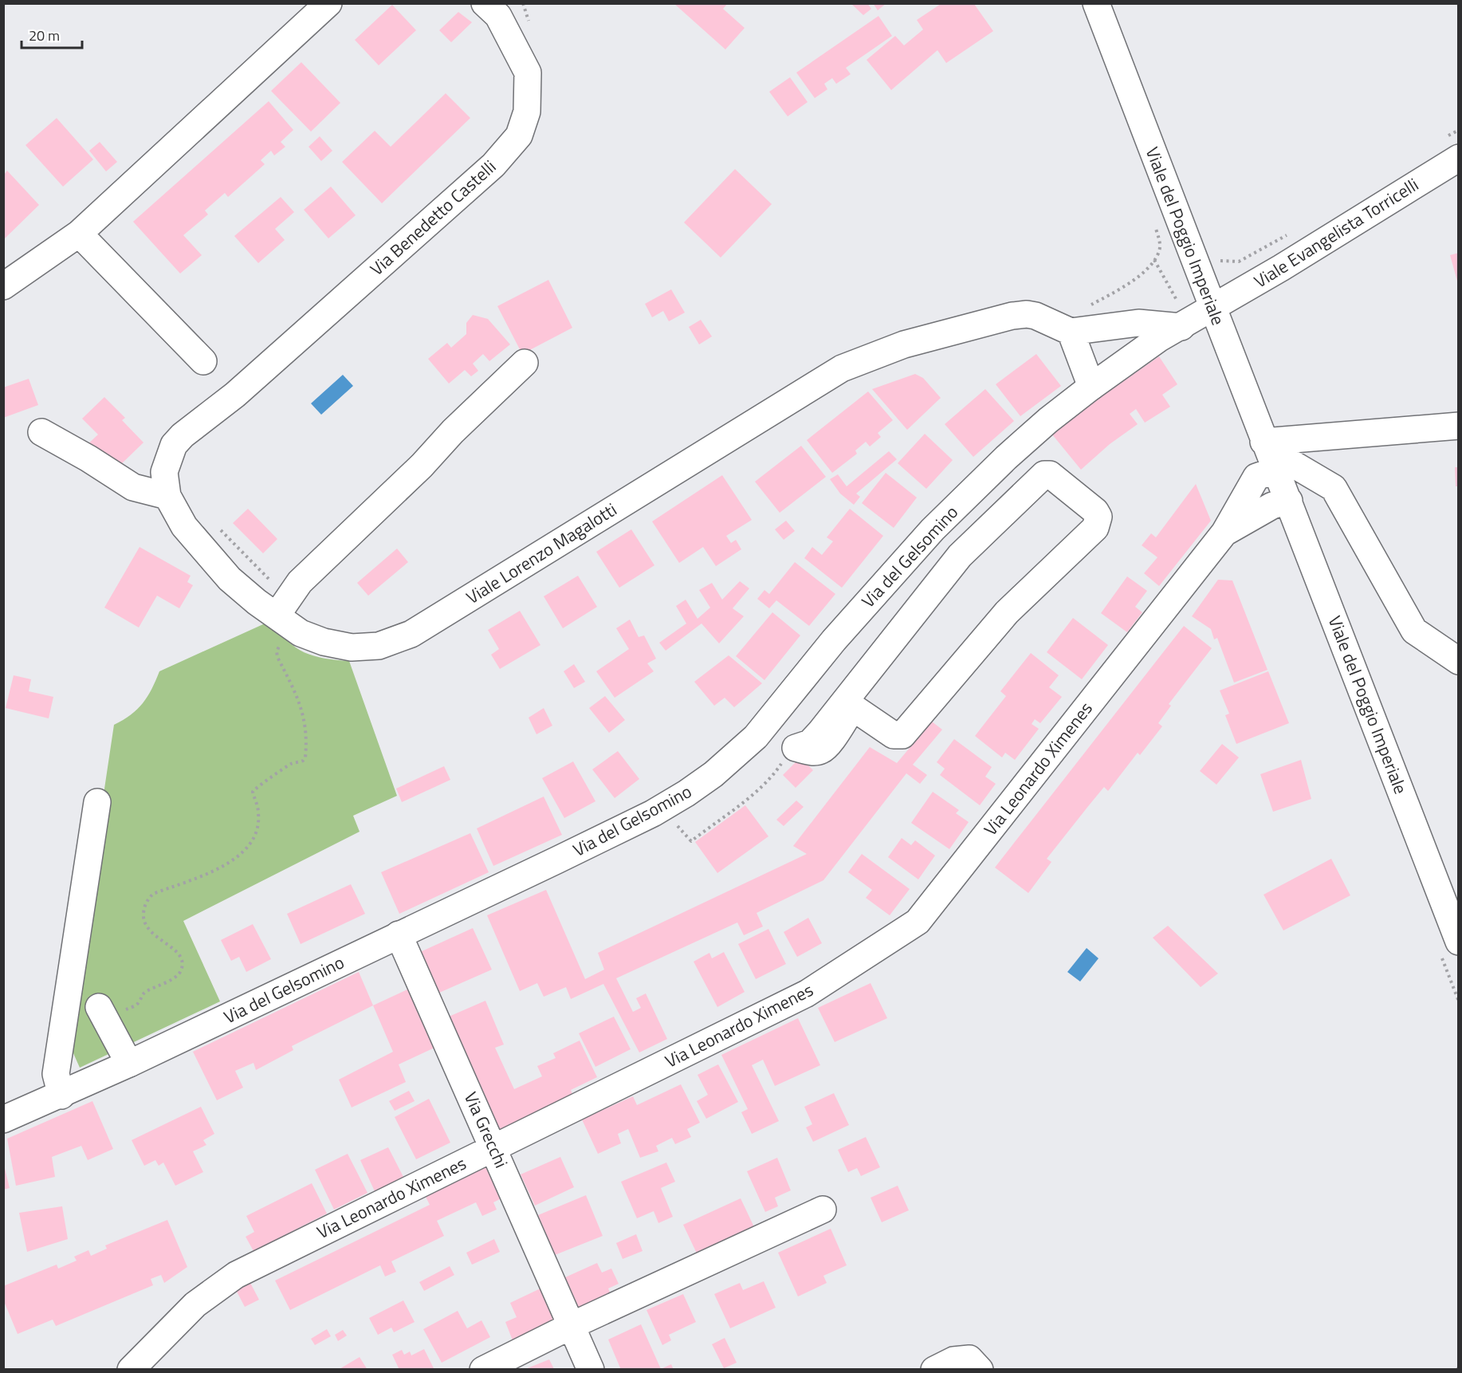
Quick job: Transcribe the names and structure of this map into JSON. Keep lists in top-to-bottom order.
{
  "streets": {
    "street": [
      "Via Benedetto Castelli",
      "Viale Evangelista Torricelli",
      "Viale del Poggio Imperiale",
      "Viale Lorenzo Magalotti",
      "Via del Gelsomino",
      "Via Leonardo Ximenes",
      "Via Grecchi"
    ]
  },
  "crossings": [
    ["Via Benedetto Castelli", "Viale Lorenzo Magalotti"],
    ["Viale Evangelista Torricelli", "Viale del Poggio Imperiale"],
    ["Viale Evangelista Torricelli", "Via del Gelsomino"],
    ["Viale del Poggio Imperiale", "Via del Gelsomino"],
    ["Viale del Poggio Imperiale", "Via Leonardo Ximenes"],
    ["Via del Gelsomino", "Via Grecchi"],
    ["Via Leonardo Ximenes", "Via Grecchi"]
  ],
  "scale_bar": "20 m"
}
